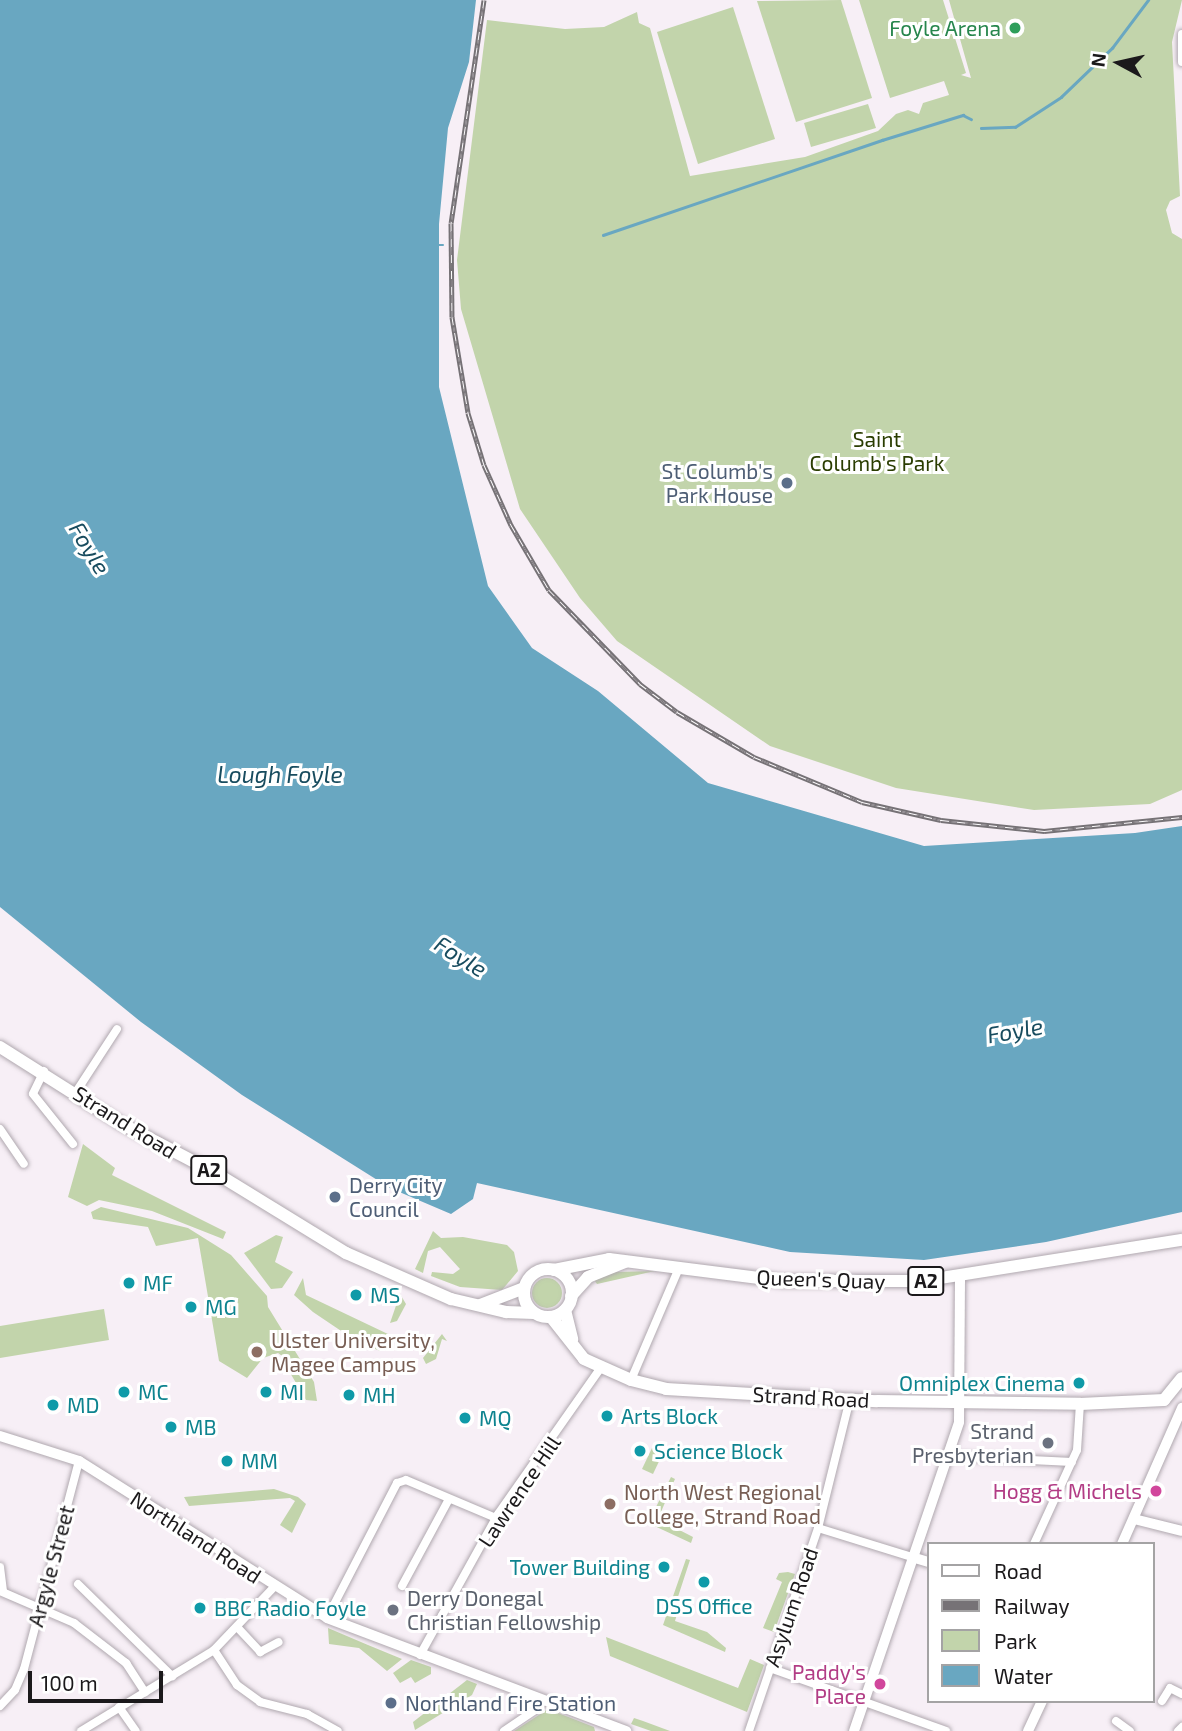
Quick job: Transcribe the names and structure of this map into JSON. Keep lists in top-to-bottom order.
{
  "streets": {
    "main road": [
      "Strand Road",
      "A2",
      "Queen's Quay",
      "Northland Road"
    ],
    "street": ["Lawrence Hill", "Argyle Street", "Asylum Road"]
  },
  "crossings": [
    ["Strand Road", "A2"],
    ["Strand Road", "Queen's Quay"],
    ["Strand Road", "Lawrence Hill"],
    ["Strand Road", "Asylum Road"],
    ["A2", "Queen's Quay"],
    ["Lawrence Hill", "Northland Road"],
    ["Northland Road", "Argyle Street"]
  ],
  "water": ["Foyle", "Lough Foyle"],
  "parks": ["Saint Columb's Park"],
  "places": [
    "Foyle Arena",
    "St Columb's Park House",
    "Derry City Council",
    "MF",
    "MS",
    "MG",
    "Ulster University, Magee Campus",
    "Omniplex Cinema",
    "MC",
    "MI",
    "MH",
    "MD",
    "Arts Block",
    "MQ",
    "MB",
    "Strand Presbyterian",
    "Science Block",
    "MM",
    "Hogg & Michels",
    "North West Regional College, Strand Road",
    "Tower Building",
    "DSS Office",
    "BBC Radio Foyle",
    "Derry Donegal Christian Fellowship",
    "Paddy's Place",
    "Northland Fire Station"
  ],
  "legend": [
    "Road",
    "Railway",
    "Park",
    "Water"
  ],
  "scale_bar": "100 m",
  "north": "left"
}
